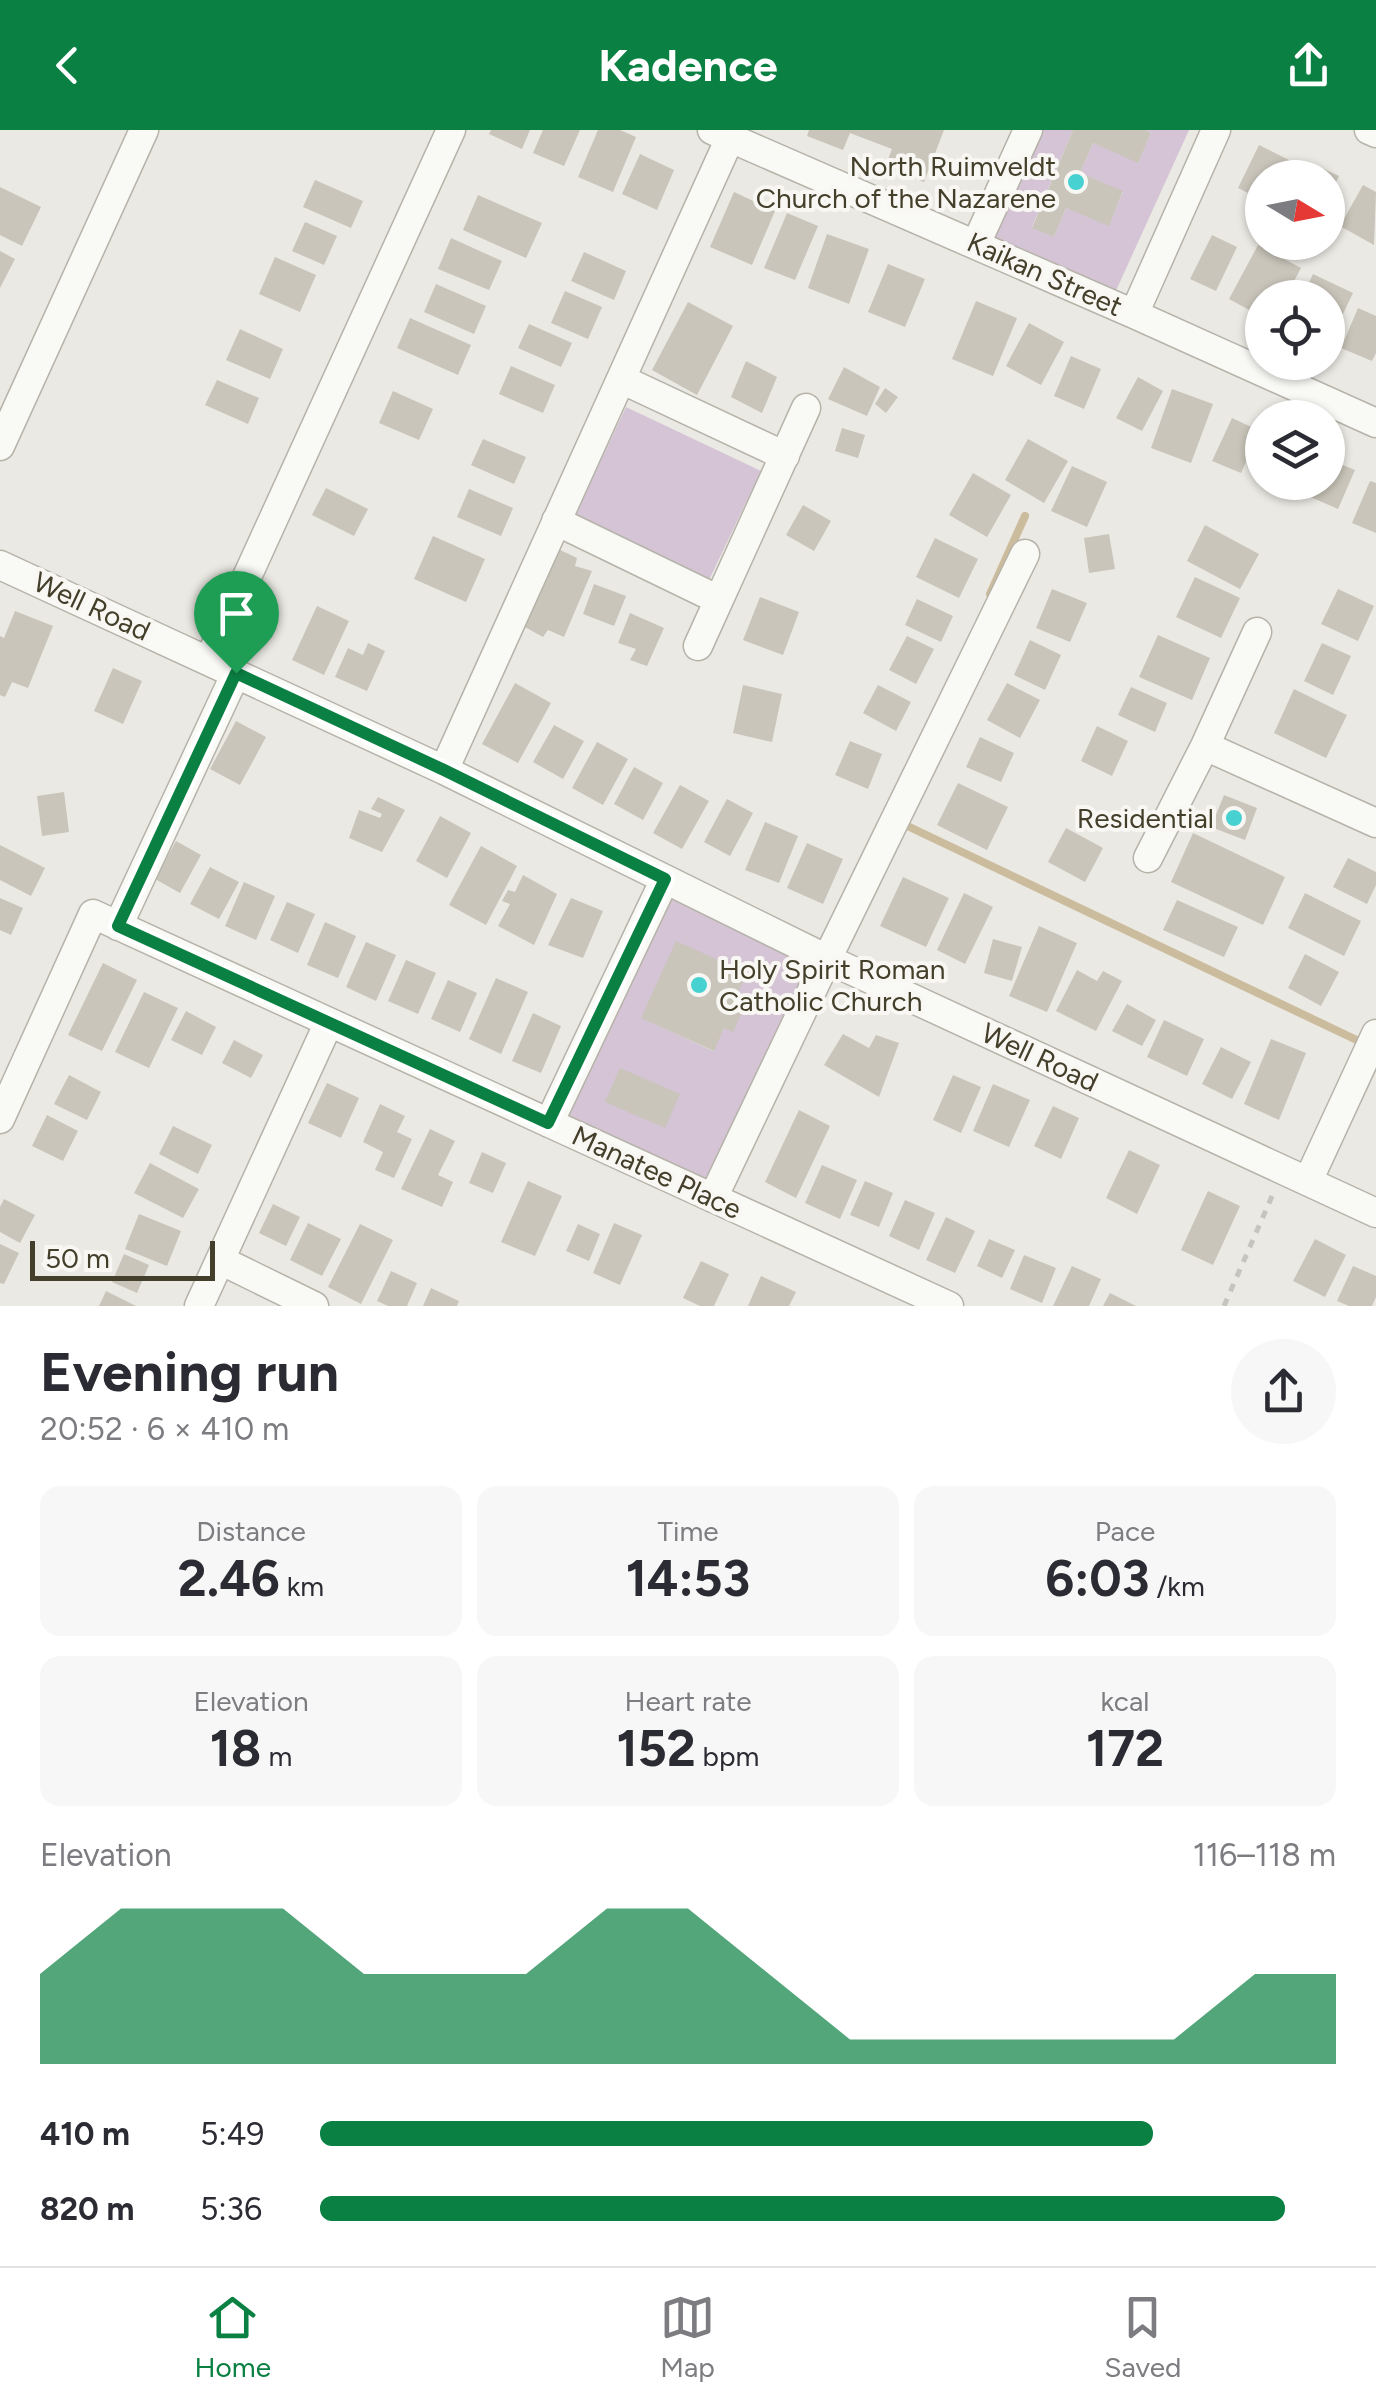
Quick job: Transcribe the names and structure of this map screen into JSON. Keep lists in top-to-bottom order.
{
  "streets": {
    "street": ["Kaikan Street", "Well Road", "Manatee Place"]
  },
  "places": ["North Ruimveldt Church of the Nazarene", "Residential", "Holy Spirit Roman Catholic Church"],
  "scale_bar": "50 m",
  "north": "right",
  "page": {
    "header": "Kadence",
    "scale": "50 m",
    "heading": ["Evening run", "20:52 · 6 × 410 m"],
    "stats": [
      ["Distance", "2.46 km"],
      ["Time", "14:53"],
      ["Pace", "6:03 /km"],
      ["Elevation", "18 m"],
      ["Heart rate", "152 bpm"],
      ["kcal", "172"]
    ],
    "chart": ["Elevation", "116–118 m"],
    "list": [
      {
        "name": "410 m",
        "note": "5:49"
      },
      {
        "name": "820 m",
        "note": "5:36"
      }
    ],
    "tabs": ["Home", "Map", "Saved"]
  }
}
